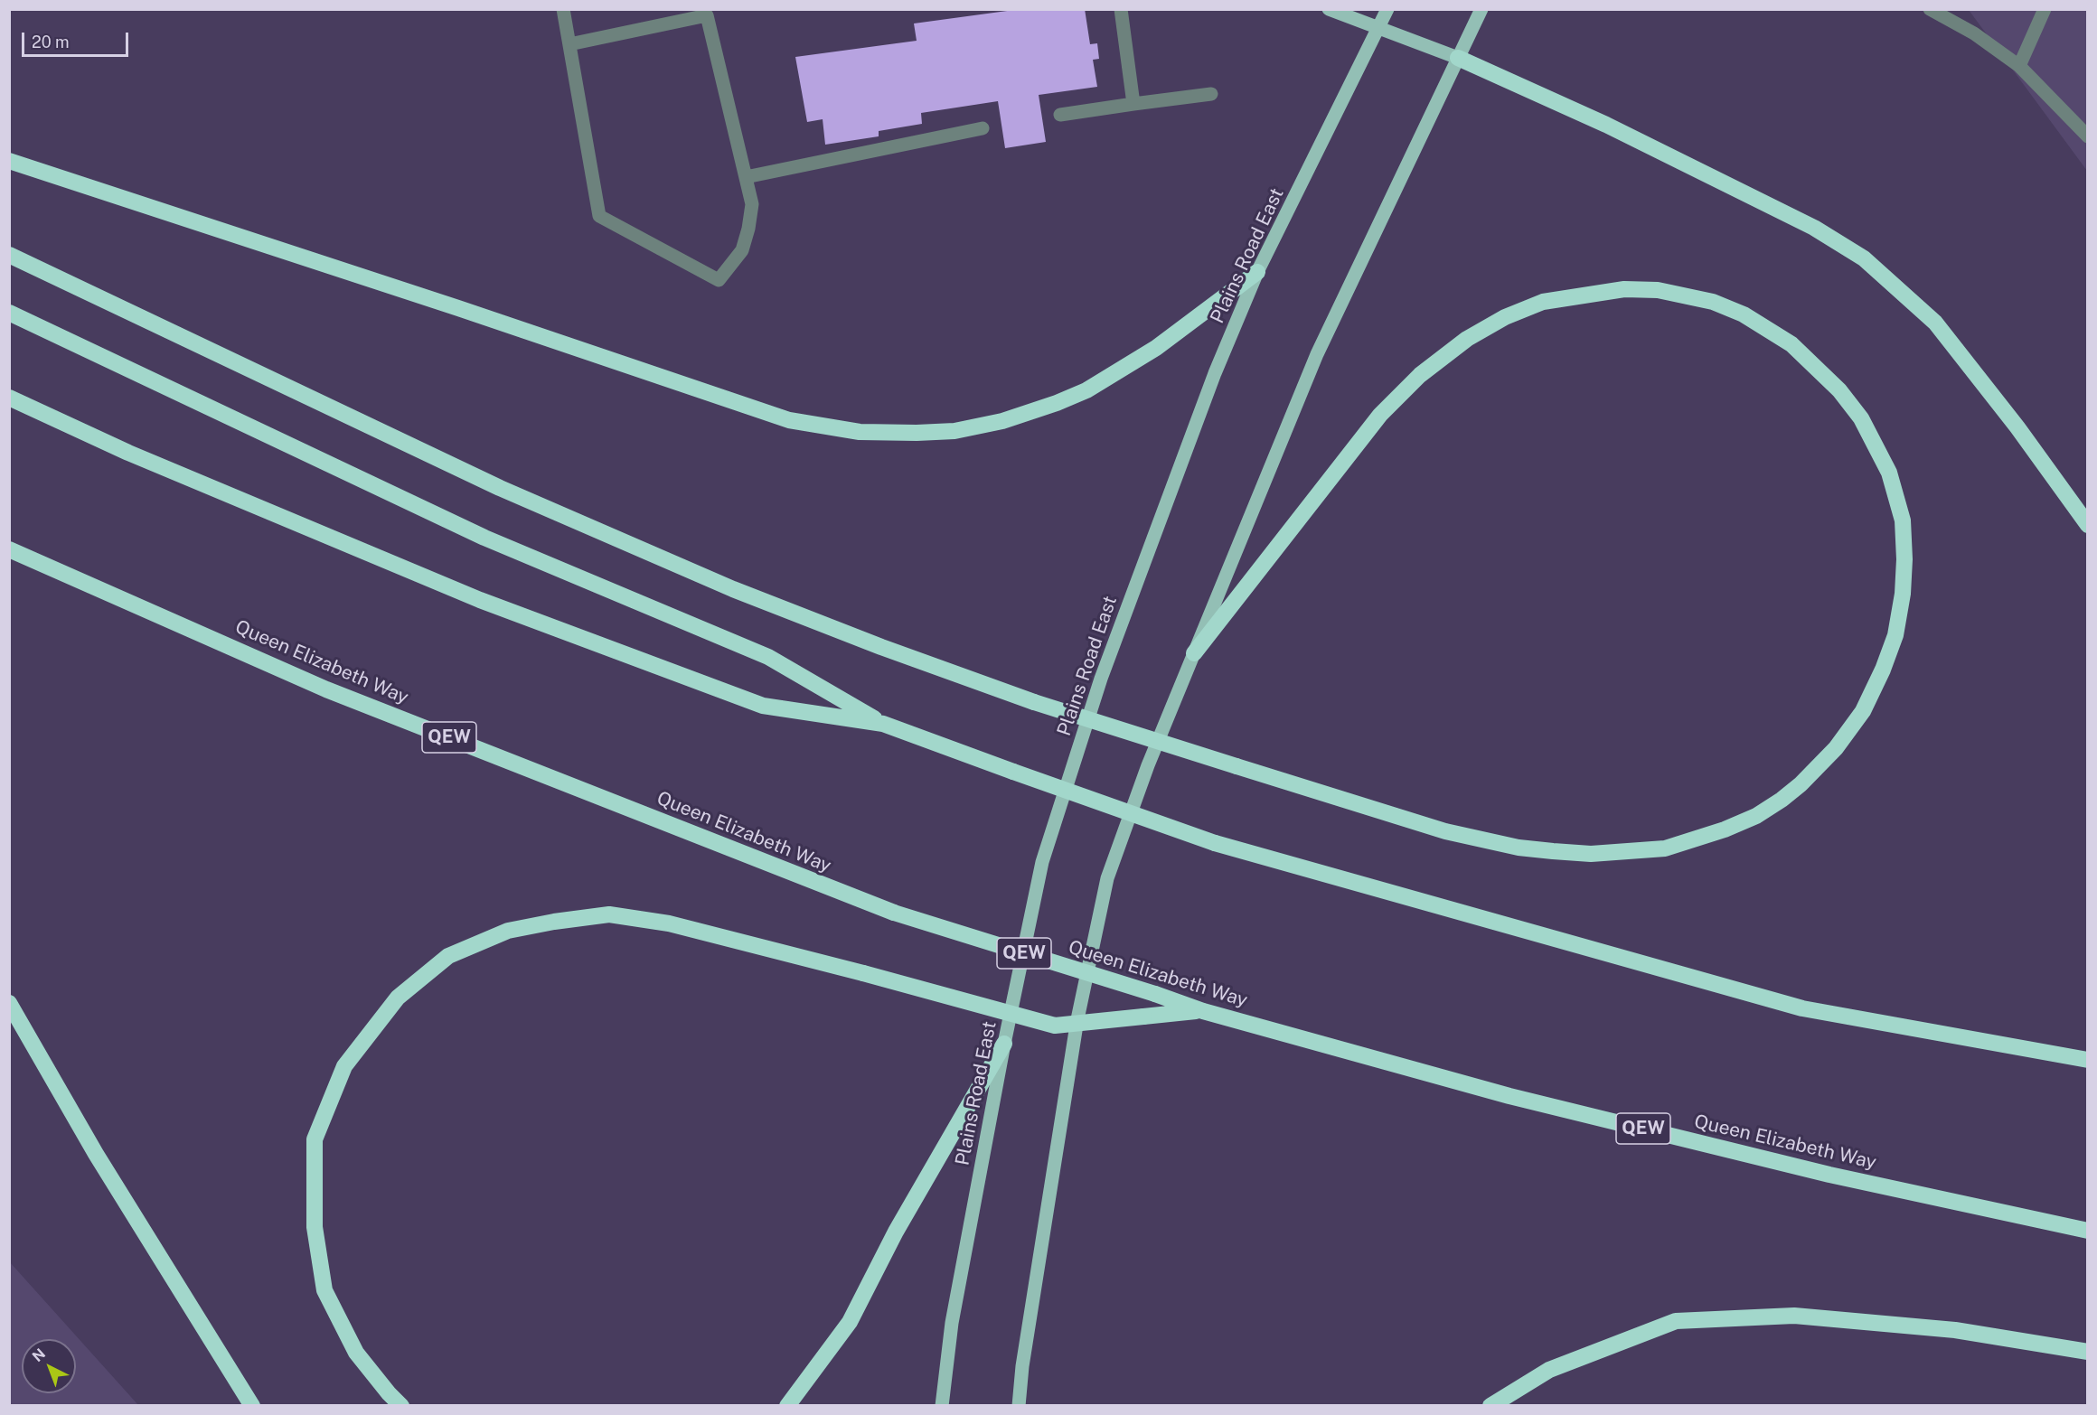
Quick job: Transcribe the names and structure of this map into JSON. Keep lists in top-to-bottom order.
{
  "streets": {
    "highway": ["Queen Elizabeth Way", "QEW"],
    "main road": ["Plains Road East"]
  },
  "scale_bar": "20 m",
  "north": "top left"
}
